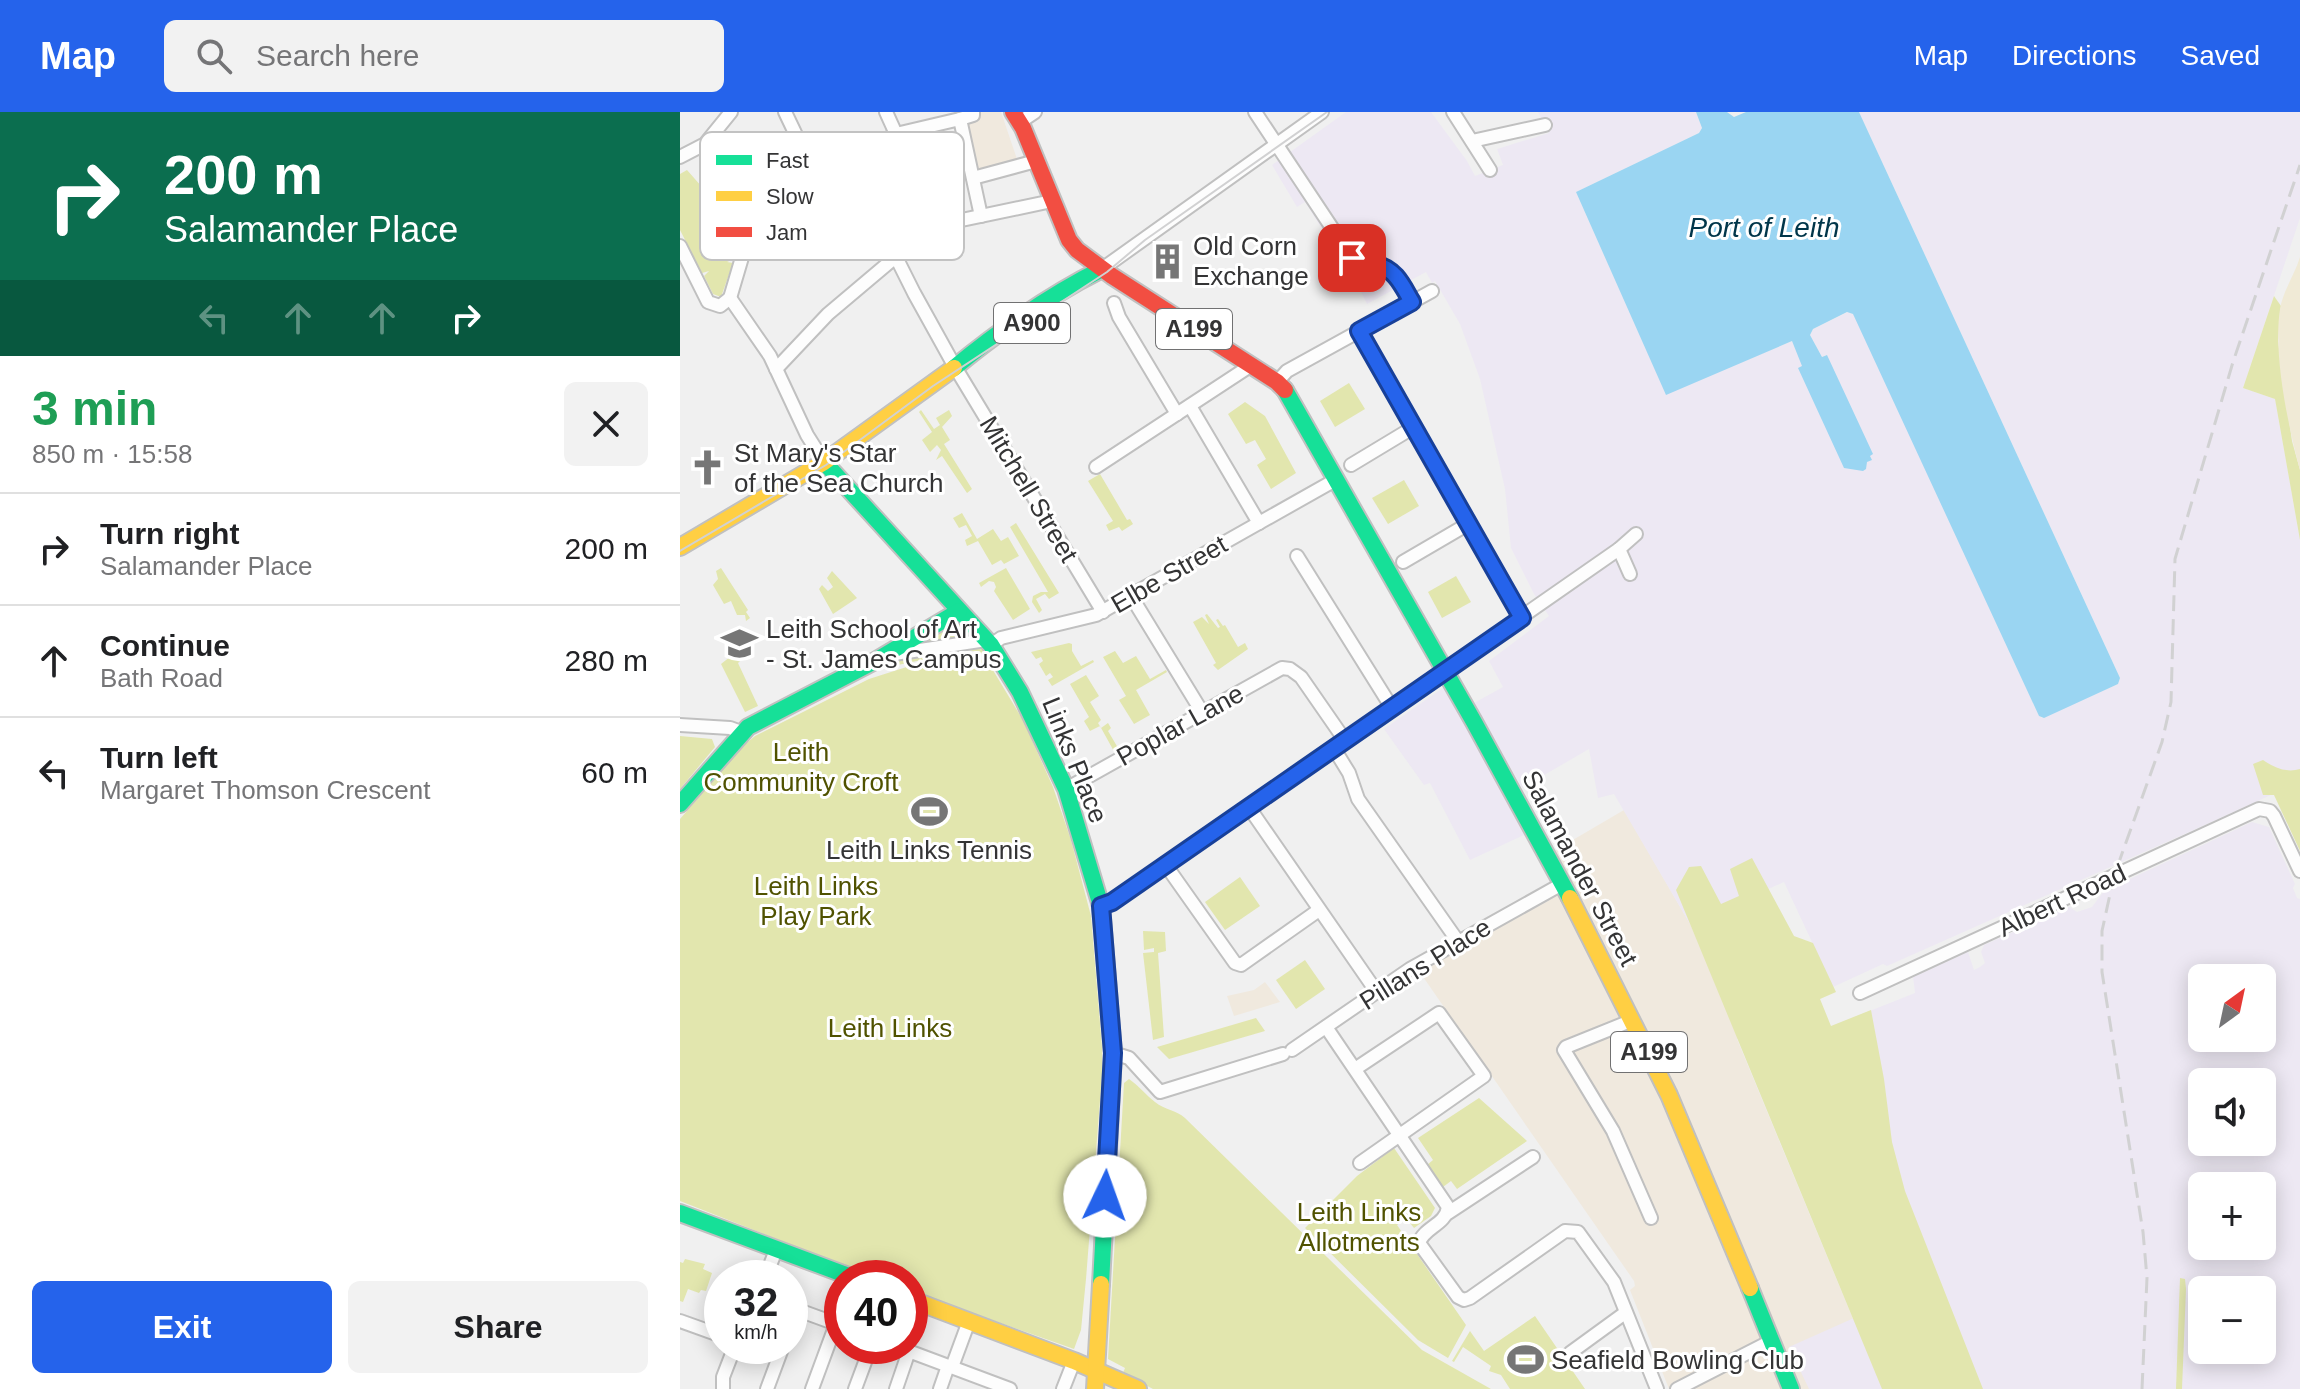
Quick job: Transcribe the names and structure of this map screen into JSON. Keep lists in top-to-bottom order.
{
  "streets": {
    "main road": [
      "A900",
      "A199",
      "Links Place",
      "Salamander Street"
    ],
    "street": [
      "Mitchell Street",
      "Elbe Street",
      "Poplar Lane",
      "Albert Road",
      "Pillans Place"
    ]
  },
  "crossings": [
    ["A900", "A199"],
    ["A900", "Mitchell Street"],
    ["A900", "Links Place"],
    ["A199", "Salamander Street"],
    ["Mitchell Street", "Elbe Street"],
    ["Elbe Street", "Links Place"],
    ["Elbe Street", "Salamander Street"],
    ["Poplar Lane", "Links Place"],
    ["Links Place", "Pillans Place"],
    ["Salamander Street", "Pillans Place"]
  ],
  "water": ["Port of Leith"],
  "parks": [
    "Leith Community Croft",
    "Leith Links Play Park",
    "Leith Links",
    "Leith Links Allotments"
  ],
  "places": {
    "building": ["Old Corn Exchange"],
    "church": ["St Mary's Star of the Sea Church"],
    "school or university": ["Leith School of Art - St. James Campus"],
    "sports": ["Leith Links Tennis", "Seafield Bowling Club"]
  },
  "legend": ["Fast", "Slow", "Jam"],
  "north": "top right",
  "page": {
    "header": "Map",
    "search": "Search here",
    "nav": ["Map", "Directions", "Saved"],
    "turn": ["200 m", "Salamander Place"],
    "heading": ["3 min", "850 m · 15:58"],
    "list": [
      {
        "name": "Turn right",
        "note": "Salamander Place",
        "value": "200 m"
      },
      {
        "name": "Continue",
        "note": "Bath Road",
        "value": "280 m"
      },
      {
        "name": "Turn left",
        "note": "Margaret Thomson Crescent",
        "value": "60 m"
      }
    ],
    "map_buttons": ["+", "−"],
    "speed": "32 km/h",
    "limit": "40",
    "buttons": ["Exit", "Share"]
  }
}
